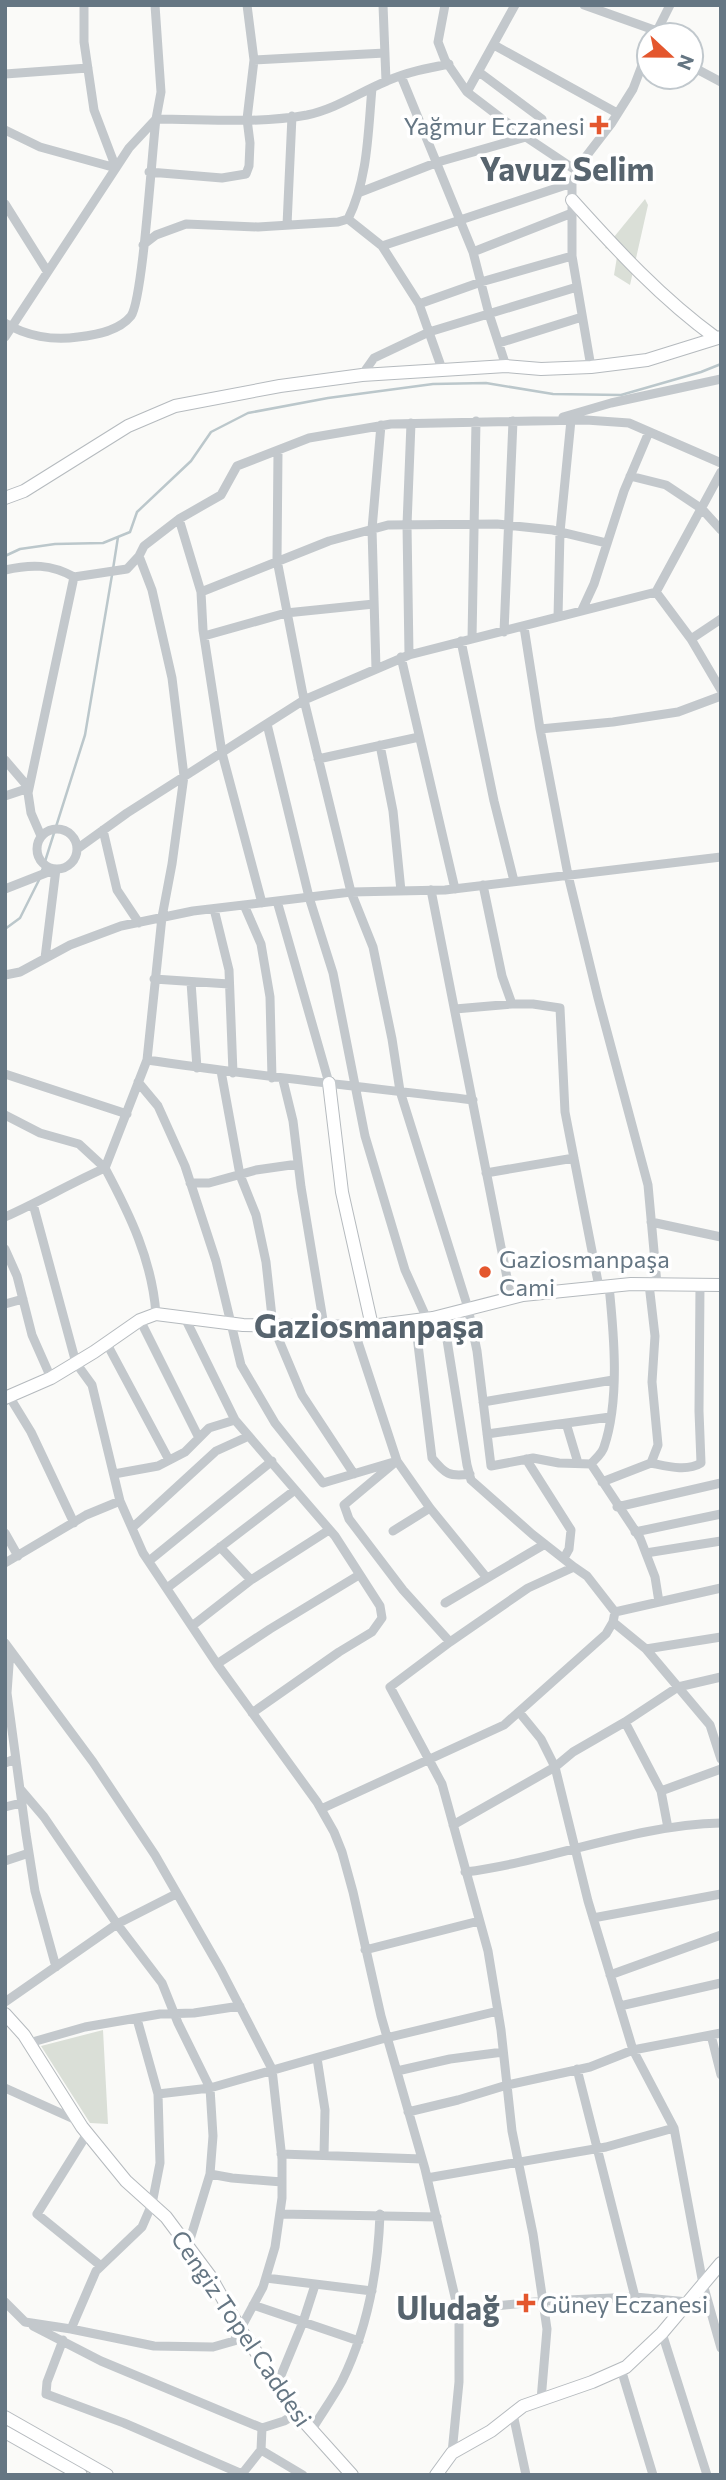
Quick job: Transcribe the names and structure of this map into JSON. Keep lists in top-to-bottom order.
{
  "streets": {
    "main road": ["Cengiz Topel Caddesi"]
  },
  "districts": ["Yavuz Selim", "Gaziosmanpaşa", "Uludağ"],
  "places": {
    "health": ["Yağmur Eczanesi", "Güney Eczanesi"],
    "other": ["Gaziosmanpaşa Cami"]
  },
  "north": "right"
}
